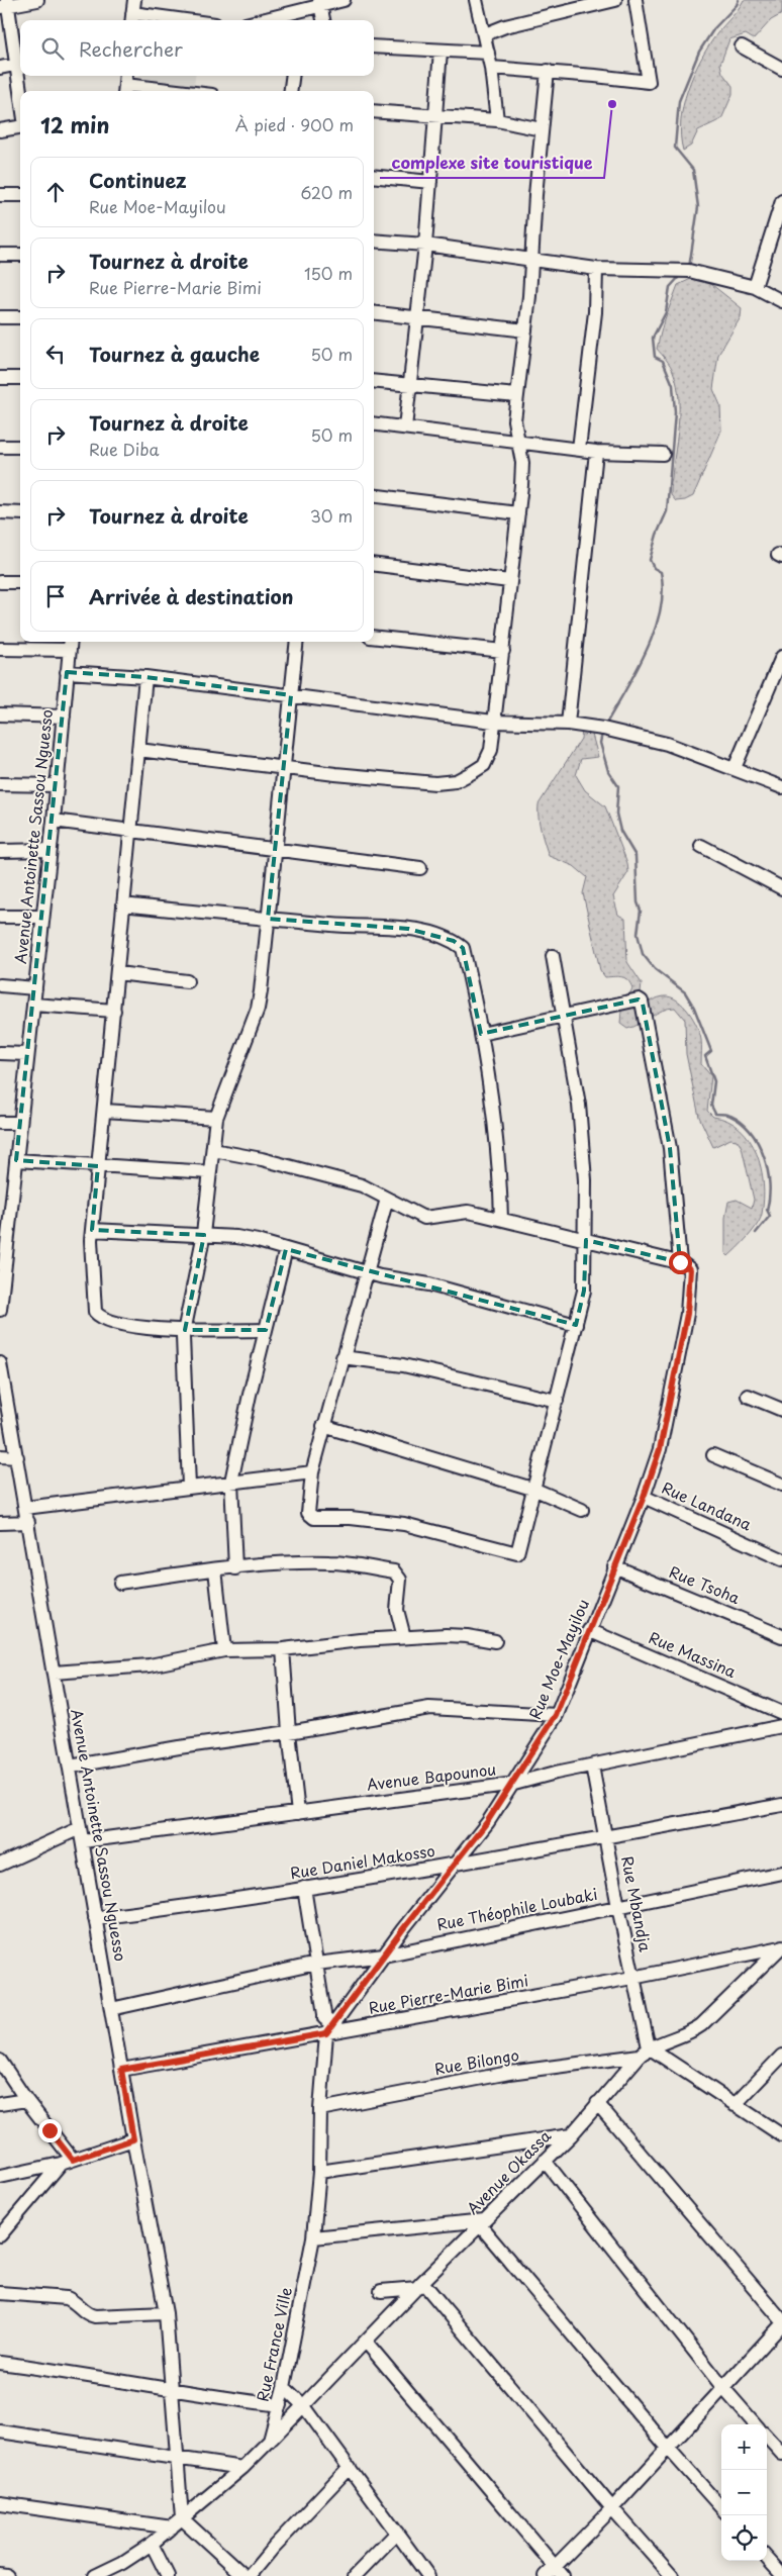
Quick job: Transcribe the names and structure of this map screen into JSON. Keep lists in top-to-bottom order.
{
  "streets": {
    "street": [
      "Avenue Antoinette Sassou Nguesso",
      "Rue Landana",
      "Rue Tsoha",
      "Rue Massina",
      "Rue Moe-Mayilou",
      "Avenue Bapounou",
      "Rue Daniel Makosso",
      "Rue Mbandja",
      "Rue Théophile Loubaki",
      "Rue Pierre-Marie Bimi",
      "Rue Bilongo",
      "Avenue Okassa",
      "Rue France Ville"
    ]
  },
  "crossings": [
    ["Avenue Antoinette Sassou Nguesso", "Avenue Bapounou"],
    ["Avenue Antoinette Sassou Nguesso", "Rue Daniel Makosso"],
    ["Avenue Antoinette Sassou Nguesso", "Rue Théophile Loubaki"],
    ["Avenue Antoinette Sassou Nguesso", "Rue Pierre-Marie Bimi"],
    ["Rue Landana", "Rue Moe-Mayilou"],
    ["Rue Tsoha", "Rue Moe-Mayilou"],
    ["Rue Massina", "Rue Moe-Mayilou"],
    ["Rue Moe-Mayilou", "Avenue Bapounou"],
    ["Rue Moe-Mayilou", "Rue Daniel Makosso"],
    ["Rue Moe-Mayilou", "Rue Théophile Loubaki"],
    ["Rue Moe-Mayilou", "Rue Pierre-Marie Bimi"],
    ["Rue Moe-Mayilou", "Rue France Ville"],
    ["Avenue Bapounou", "Rue Mbandja"],
    ["Rue Daniel Makosso", "Rue Mbandja"],
    ["Rue Mbandja", "Rue Théophile Loubaki"],
    ["Rue Mbandja", "Rue Pierre-Marie Bimi"],
    ["Rue Mbandja", "Rue Bilongo"],
    ["Rue Mbandja", "Avenue Okassa"],
    ["Rue Pierre-Marie Bimi", "Avenue Okassa"],
    ["Rue Pierre-Marie Bimi", "Rue France Ville"],
    ["Rue Bilongo", "Avenue Okassa"],
    ["Rue Bilongo", "Rue France Ville"],
    ["Avenue Okassa", "Rue France Ville"]
  ],
  "places": ["complexe site touristique"],
  "page": {
    "search": "Rechercher",
    "heading": ["12 min", "À pied · 900 m"],
    "list": [
      ["Continuez", "Rue Moe-Mayilou", "620 m"],
      ["Tournez à droite", "Rue Pierre-Marie Bimi", "150 m"],
      ["Tournez à gauche", "50 m"],
      ["Tournez à droite", "Rue Diba", "50 m"],
      ["Tournez à droite", "30 m"],
      "Arrivée à destination"
    ],
    "map_buttons": ["+", "−"]
  }
}
